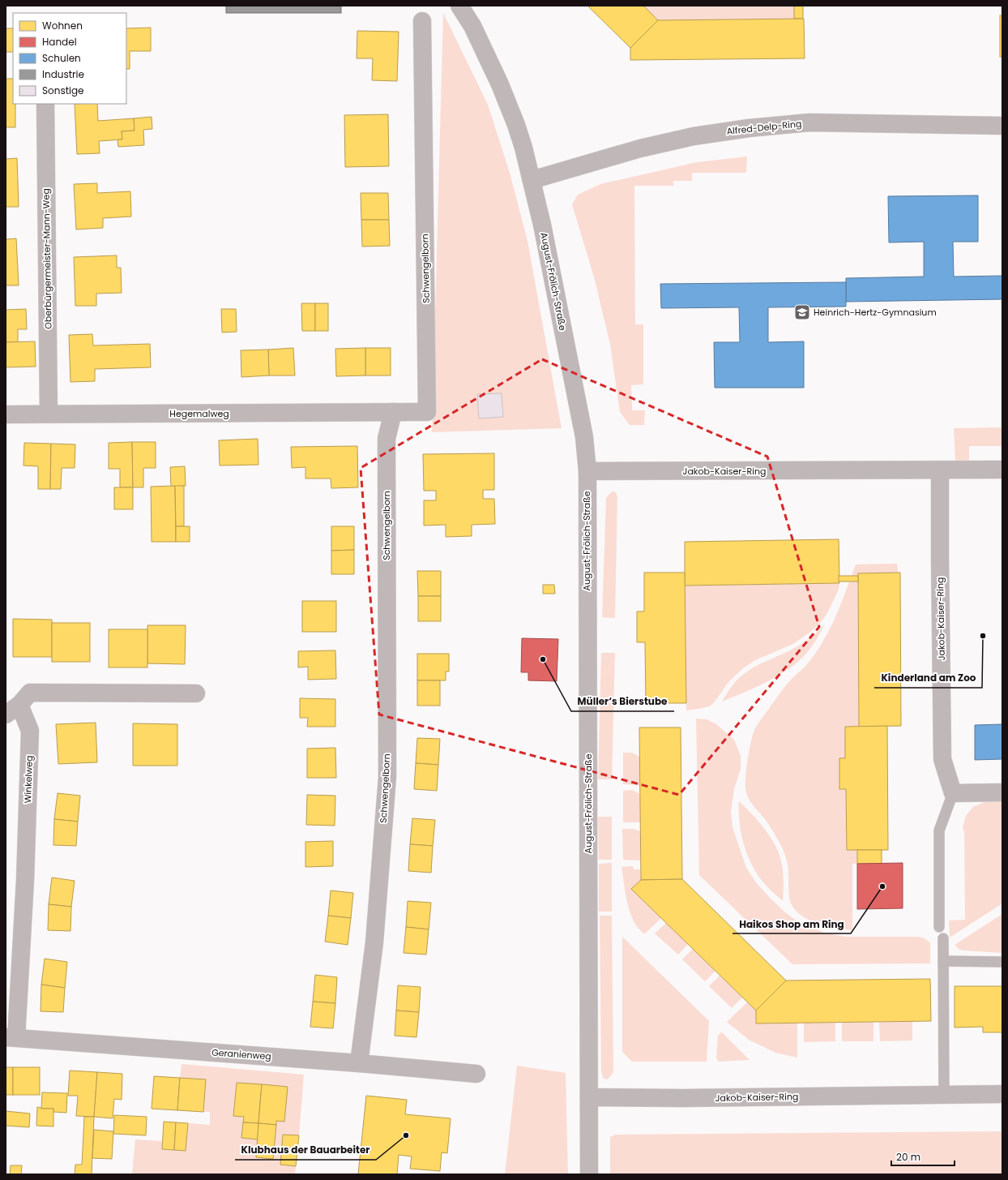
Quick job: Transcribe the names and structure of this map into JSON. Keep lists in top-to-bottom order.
{
  "streets": {
    "street": [
      "Alfred-Delp-Ring",
      "Oberbürgermeister-Mann-Weg",
      "Schwengelborn",
      "August-Frölich-Straße",
      "Hegemalweg",
      "Jakob-Kaiser-Ring",
      "Winkelweg",
      "Geranienweg"
    ]
  },
  "crossings": [
    ["Alfred-Delp-Ring", "August-Frölich-Straße"],
    ["Oberbürgermeister-Mann-Weg", "Hegemalweg"],
    ["Schwengelborn", "Hegemalweg"],
    ["Schwengelborn", "Geranienweg"],
    ["August-Frölich-Straße", "Jakob-Kaiser-Ring"],
    ["Winkelweg", "Geranienweg"]
  ],
  "places": {
    "school or university": ["Heinrich-Hertz-Gymnasium"],
    "other": [
      "Kinderland am Zoo",
      "Müller‘s Bierstube",
      "Haikos Shop am Ring",
      "Klubhaus der Bauarbeiter"
    ]
  },
  "legend": [
    "Wohnen",
    "Handel",
    "Schulen",
    "Industrie",
    "Sonstige"
  ],
  "scale_bar": "20 m"
}
